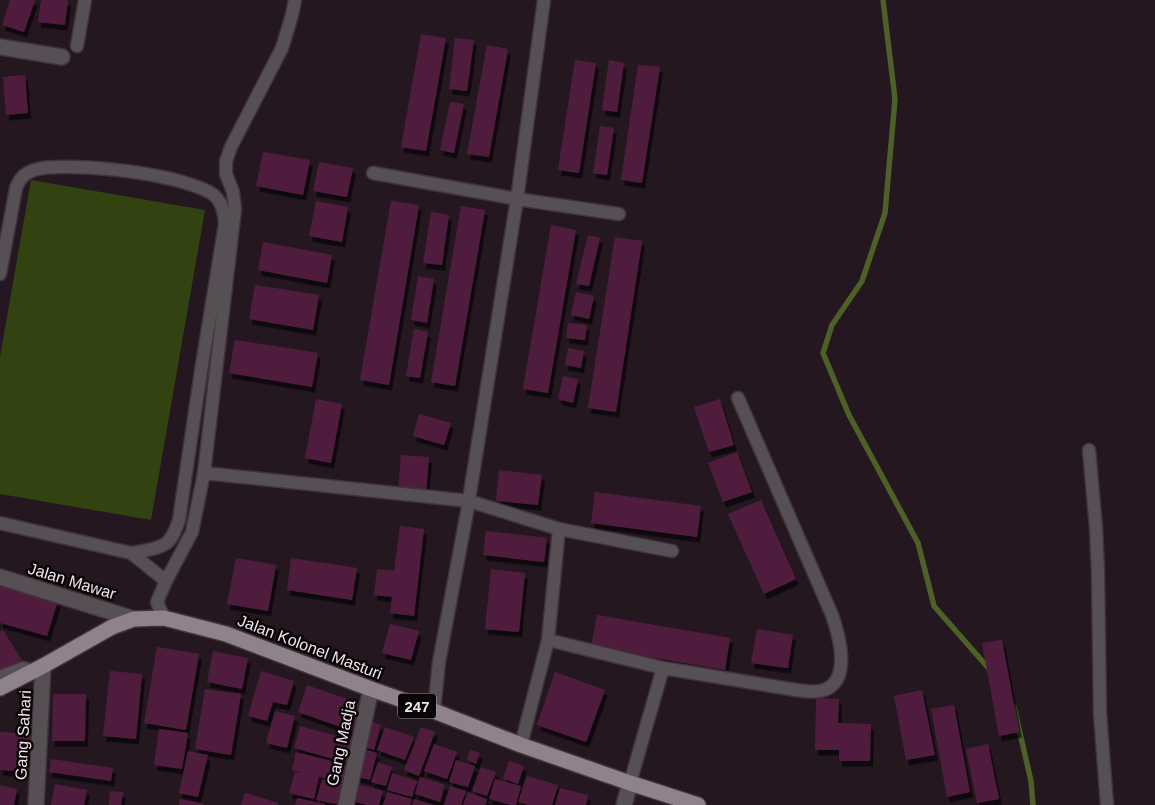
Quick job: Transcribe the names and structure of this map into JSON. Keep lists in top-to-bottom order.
{
  "streets": {
    "main road": ["Jalan Kolonel Masturi", "247"],
    "street": ["Jalan Mawar", "Gang Sahari", "Gang Madja"]
  },
  "crossings": [
    ["Jalan Mawar", "Jalan Kolonel Masturi"],
    ["Jalan Kolonel Masturi", "Gang Sahari"],
    ["Jalan Kolonel Masturi", "Gang Madja"]
  ]
}
